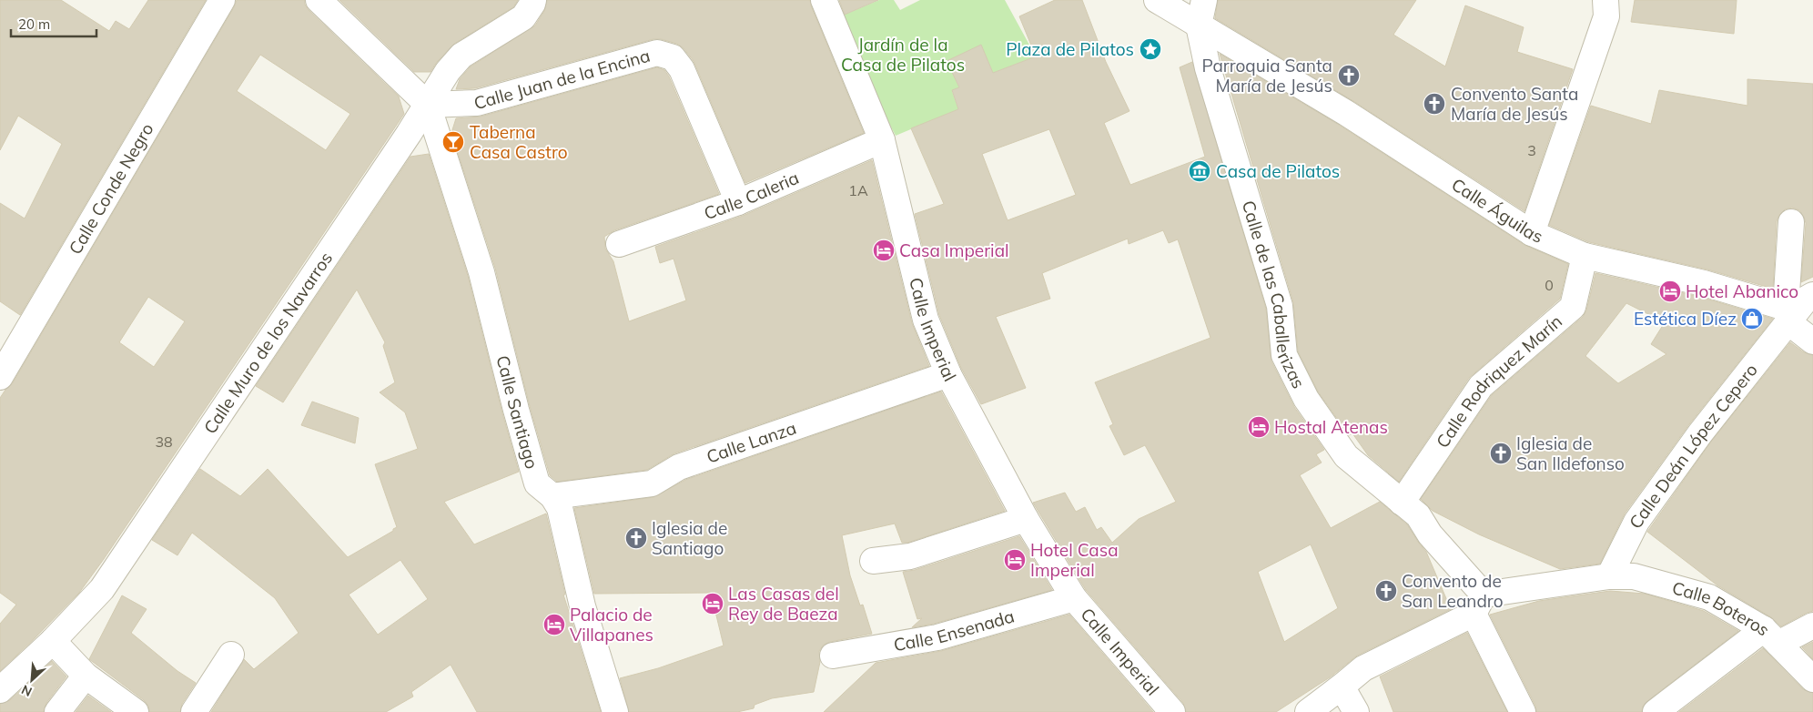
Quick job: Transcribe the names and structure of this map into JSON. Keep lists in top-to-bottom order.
{
  "streets": {
    "street": [
      "Calle Juan de la Encina",
      "Calle Conde Negro",
      "Calle Caleria",
      "Calle Águilas",
      "Calle de las Caballerizas",
      "Calle Imperial",
      "Calle Muro de los Navarros",
      "Calle Rodriquez Marín",
      "Calle Santiago",
      "Calle Lanza",
      "Calle Deán López Cepero",
      "Calle Boteros",
      "Calle Ensenada"
    ]
  },
  "crossings": [
    ["Calle Juan de la Encina", "Calle Caleria"],
    ["Calle Juan de la Encina", "Calle Muro de los Navarros"],
    ["Calle Juan de la Encina", "Calle Santiago"],
    ["Calle Caleria", "Calle Imperial"],
    ["Calle Águilas", "Calle de las Caballerizas"],
    ["Calle Águilas", "Calle Rodriquez Marín"],
    ["Calle Águilas", "Calle Deán López Cepero"],
    ["Calle de las Caballerizas", "Calle Rodriquez Marín"],
    ["Calle de las Caballerizas", "Calle Boteros"],
    ["Calle Imperial", "Calle Lanza"],
    ["Calle Imperial", "Calle Ensenada"],
    ["Calle Muro de los Navarros", "Calle Santiago"],
    ["Calle Santiago", "Calle Lanza"],
    ["Calle Deán López Cepero", "Calle Boteros"]
  ],
  "parks": ["Jardín de la Casa de Pilatos"],
  "places": {
    "place": ["Plaza de Pilatos"],
    "church": [
      "Parroquia Santa María de Jesús",
      "Convento Santa María de Jesús",
      "Iglesia de San Ildefonso",
      "Iglesia de Santiago",
      "Convento de San Leandro"
    ],
    "bar": ["Taberna Casa Castro"],
    "museum": ["Casa de Pilatos"],
    "hotel": [
      "Casa Imperial",
      "Hotel Abanico",
      "Hostal Atenas",
      "Hotel Casa Imperial",
      "Las Casas del Rey de Baeza",
      "Palacio de Villapanes"
    ],
    "shop": ["Estética Díez"]
  },
  "house_numbers": [
    "3",
    "1A",
    "0",
    "38"
  ],
  "scale_bar": "20 m",
  "north": "bottom left"
}
